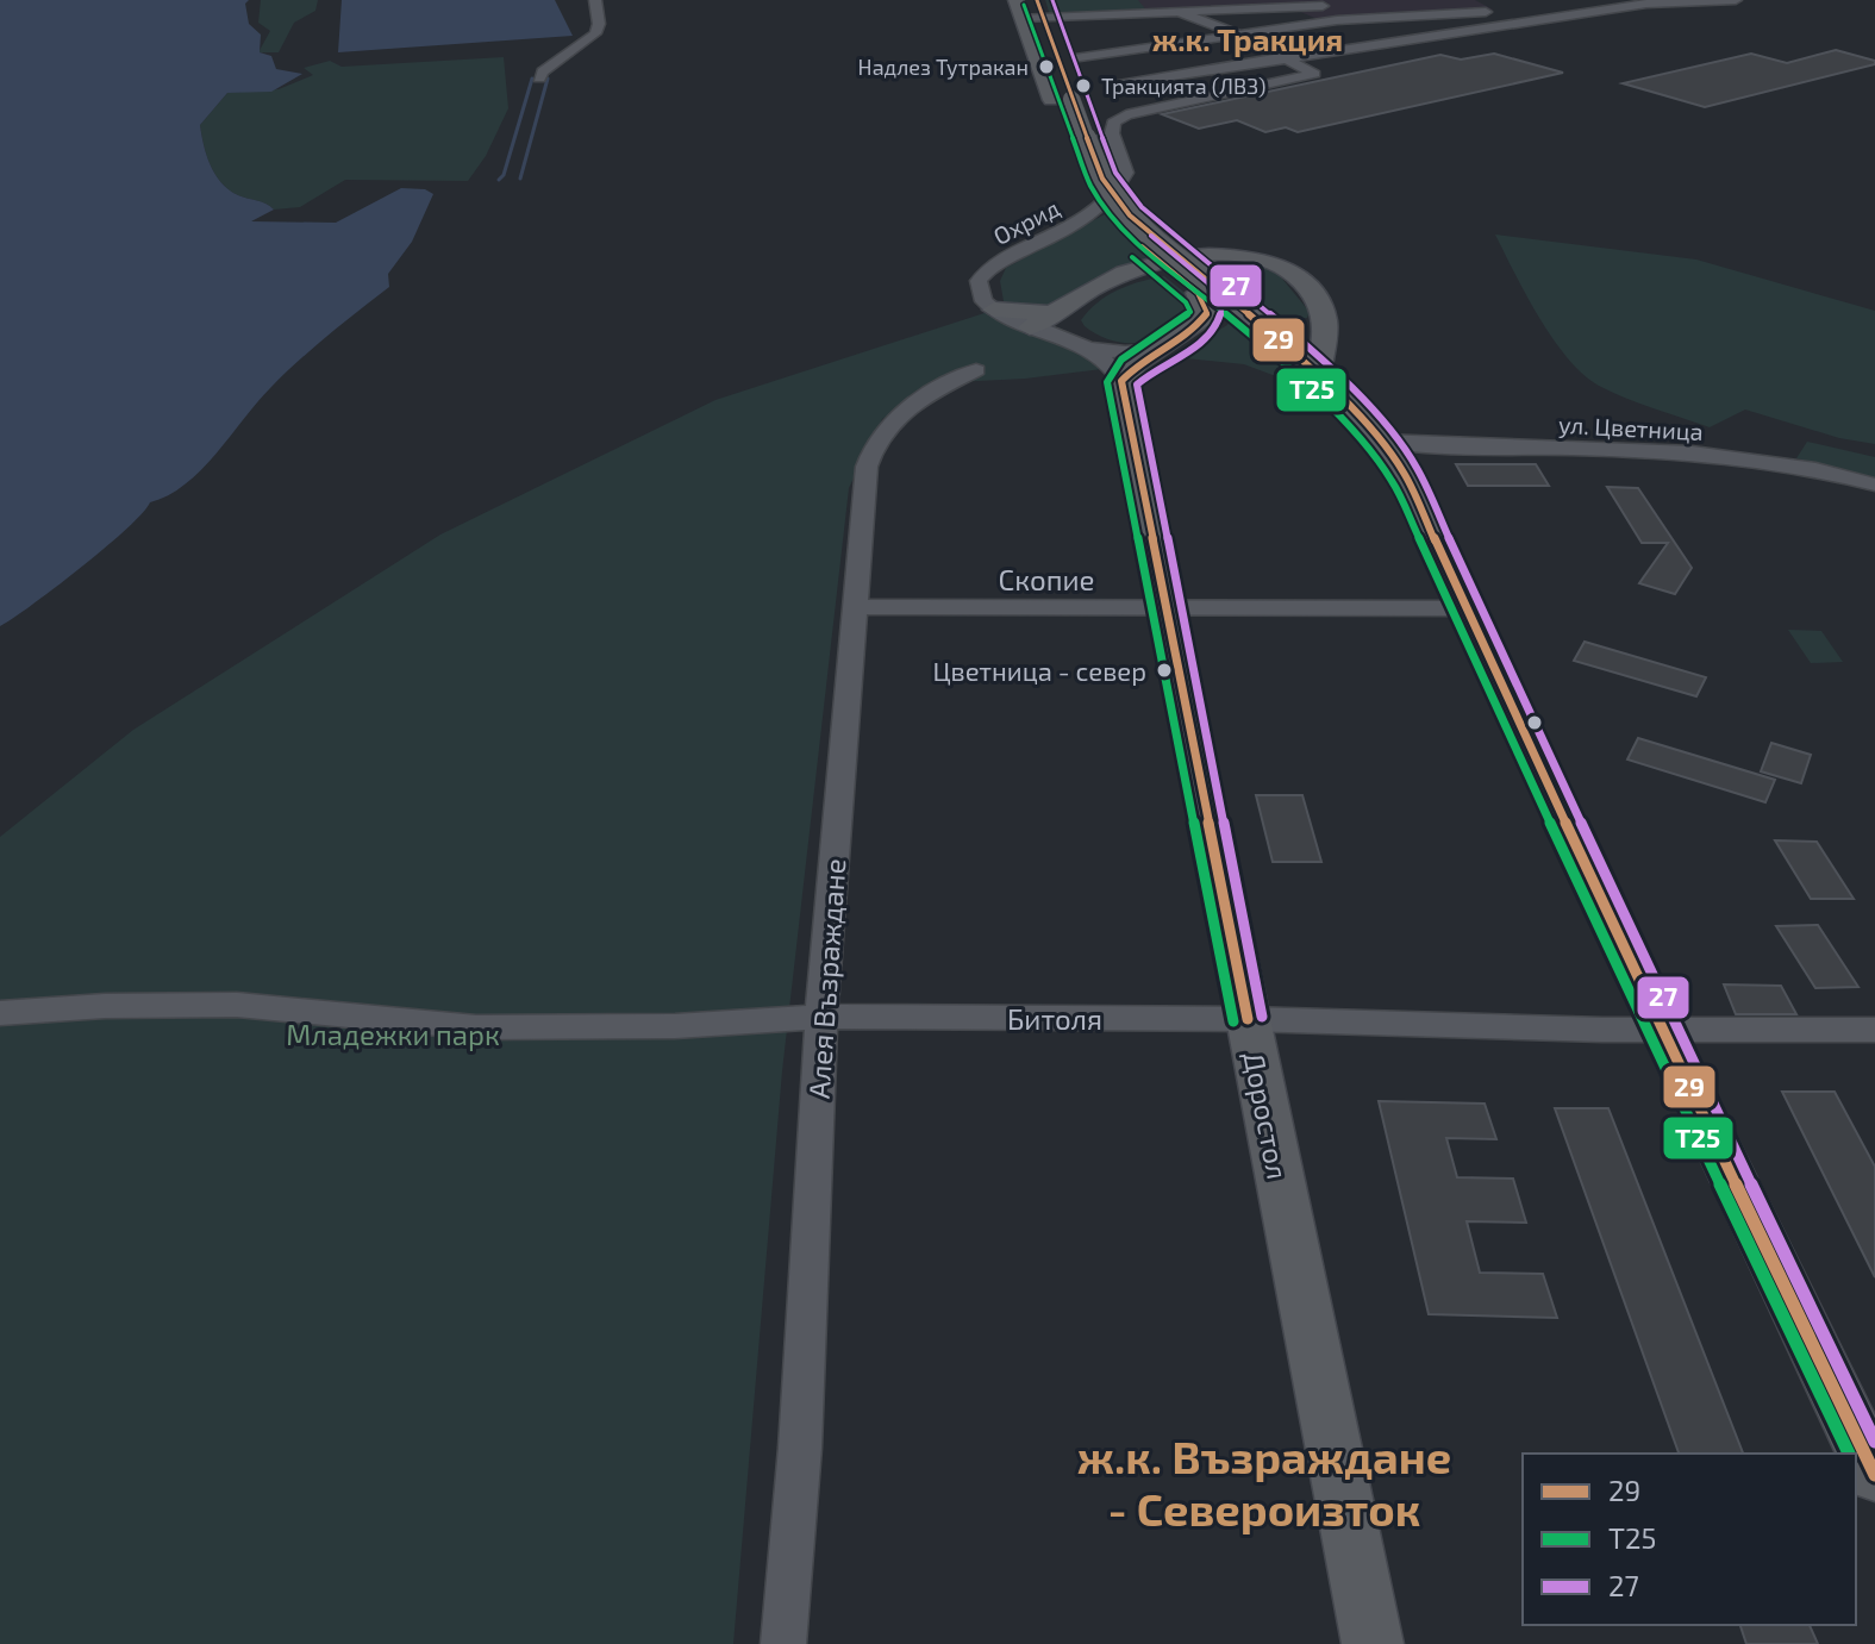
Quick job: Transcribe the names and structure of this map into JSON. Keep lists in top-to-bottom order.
{
  "streets": {
    "main road": ["Доростол"],
    "street": [
      "Охрид",
      "ул. Цветница",
      "Скопие",
      "Алея Възраждане",
      "Битоля"
    ]
  },
  "crossings": [
    ["Скопие", "Алея Възраждане"],
    ["Скопие", "Доростол"],
    ["Алея Възраждане", "Битоля"],
    ["Битоля", "Доростол"]
  ],
  "districts": ["ж.к. Тракция", "ж.к. Възраждане - Североизток"],
  "parks": ["Младежки парк"],
  "places": ["Надлез Тутракан", "Тракцията (ЛВЗ)", "Цветница - север"],
  "lines": ["transit line 29", "transit line 27", "transit line Т25"],
  "legend": ["29", "Т25", "27"]
}
